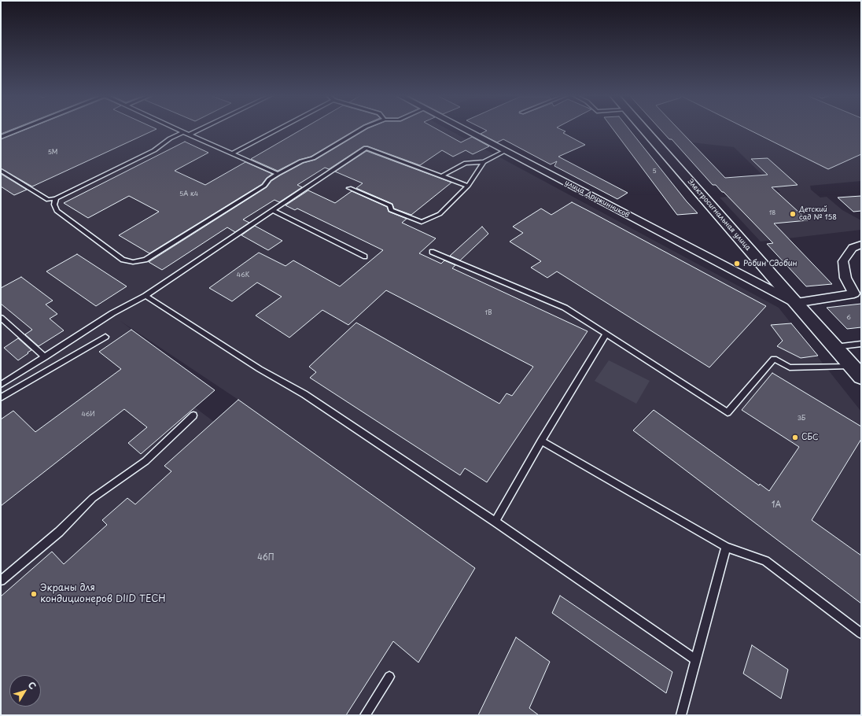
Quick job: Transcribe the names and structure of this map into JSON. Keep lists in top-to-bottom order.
{
  "streets": {
    "street": ["улица Дружинников", "Электросигнальная улица"]
  },
  "crossings": [
    ["улица Дружинников", "Электросигнальная улица"]
  ],
  "places": [
    "Детский сад № 158",
    "Робин Сдобин",
    "СБС",
    "Экраны для кондиционеров DIID TECH"
  ],
  "house_numbers": [
    "5М",
    "5",
    "5А к4",
    "18",
    "46К",
    "1В",
    "6",
    "46И",
    "3Б",
    "1А",
    "46П"
  ],
  "north": "top right"
}
